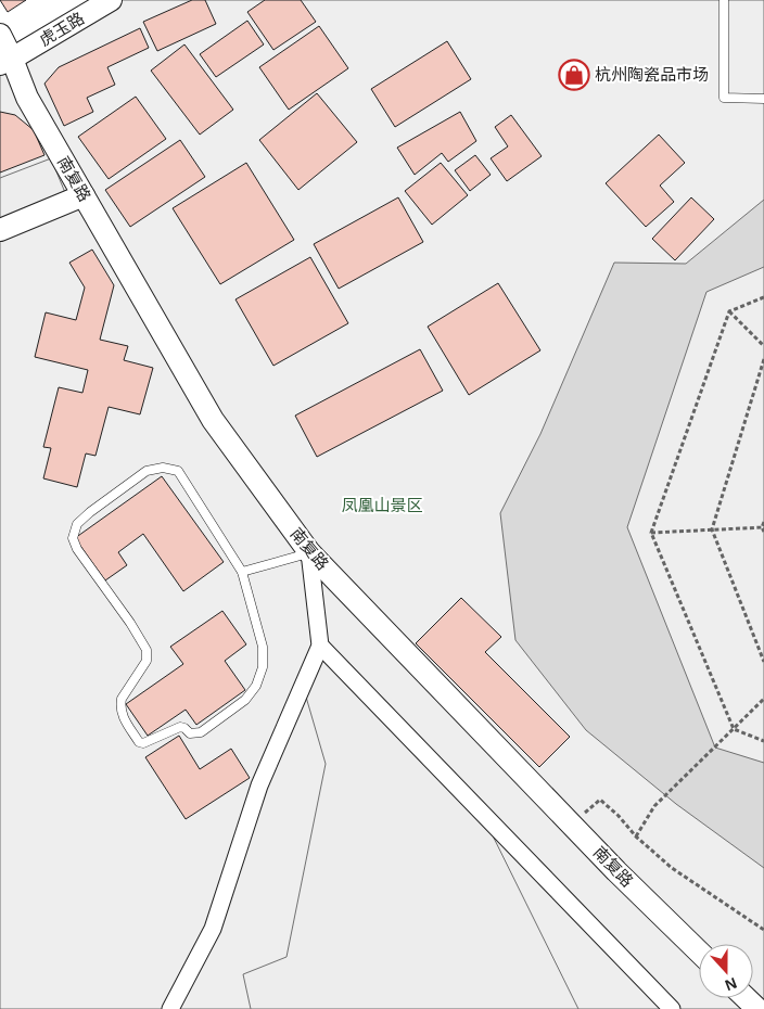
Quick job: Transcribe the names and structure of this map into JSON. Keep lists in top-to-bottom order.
{
  "streets": {
    "street": ["虎玉路", "南复路"]
  },
  "crossings": [
    ["虎玉路", "南复路"]
  ],
  "parks": ["凤凰山景区"],
  "places": {
    "shop": ["杭州陶瓷品市场"]
  },
  "north": "bottom"
}
